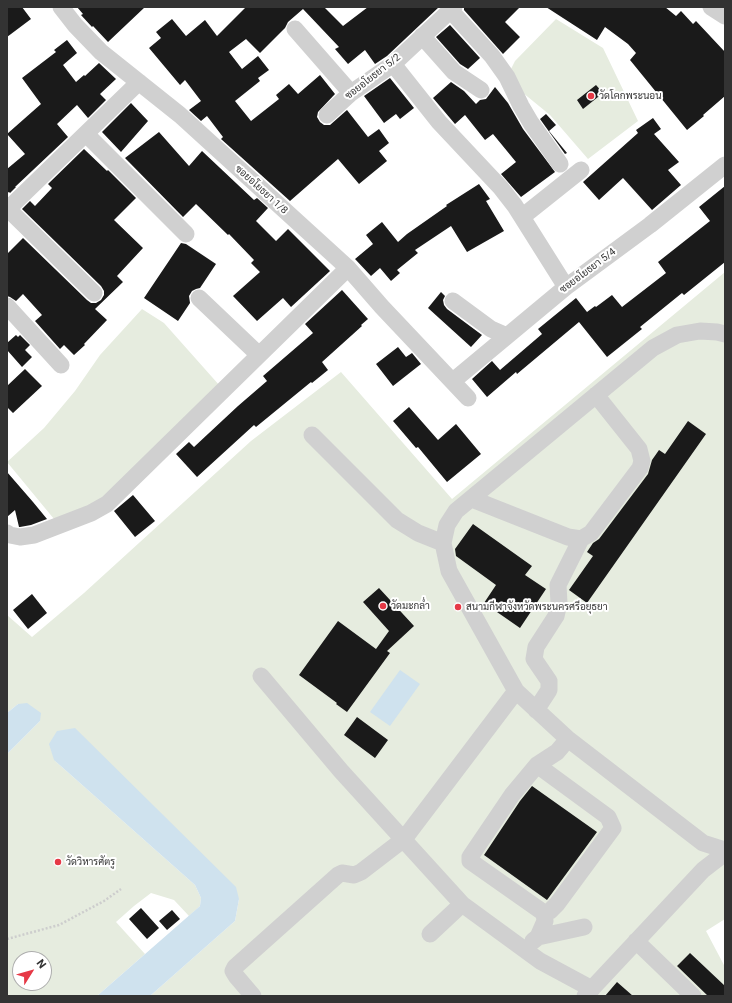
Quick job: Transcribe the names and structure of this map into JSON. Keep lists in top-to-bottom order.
{
  "streets": {
    "street": ["ซอยอโยธยา 5/2", "ซอยอโยธยา 1/8", "ซอยอโยธยา 5/4"]
  },
  "crossings": [
    ["ซอยอโยธยา 1/8", "ซอยอโยธยา 5/4"]
  ],
  "places": [
    "วัดโคกพระนอน",
    "วัดมะกล่ำ",
    "สนามกีฬาจังหวัดพระนครศรีอยุธยา",
    "วัดวิหารศัตรู"
  ],
  "north": "top right"
}
